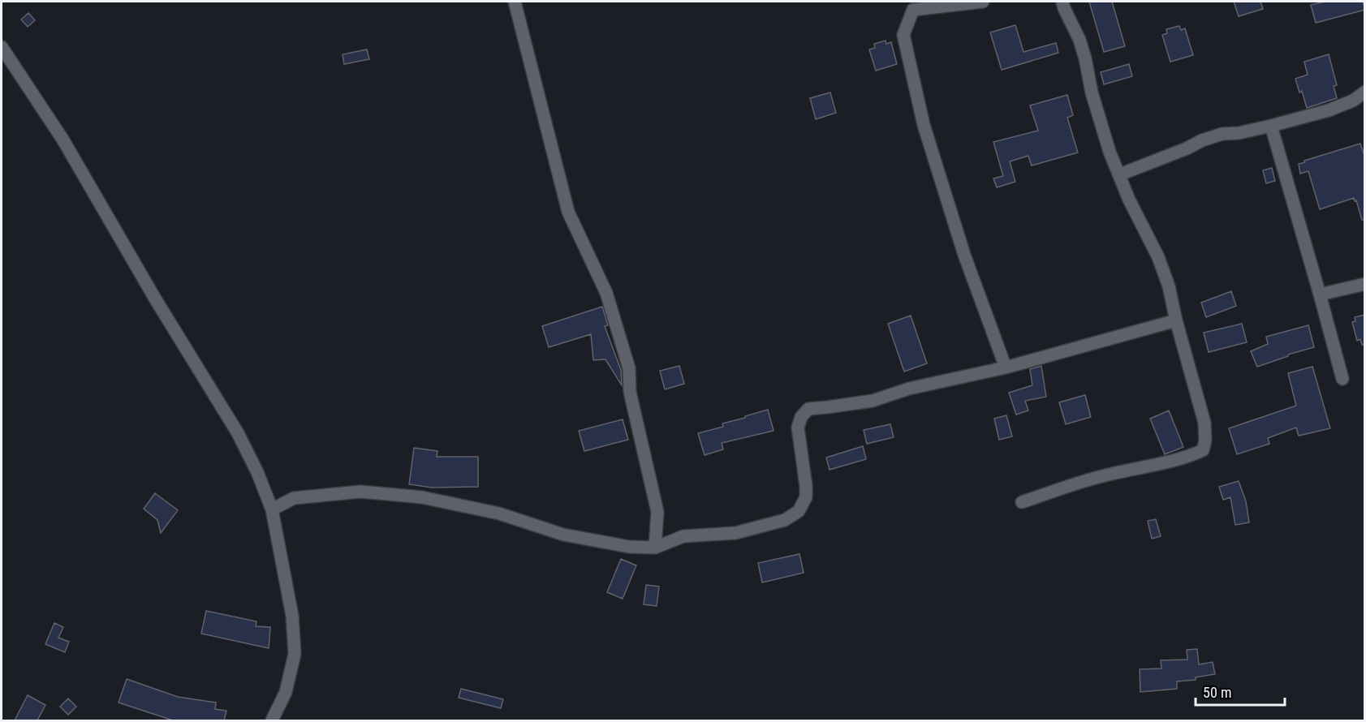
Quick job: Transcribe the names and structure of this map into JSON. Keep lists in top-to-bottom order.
{
  "scale_bar": "50 m"
}
